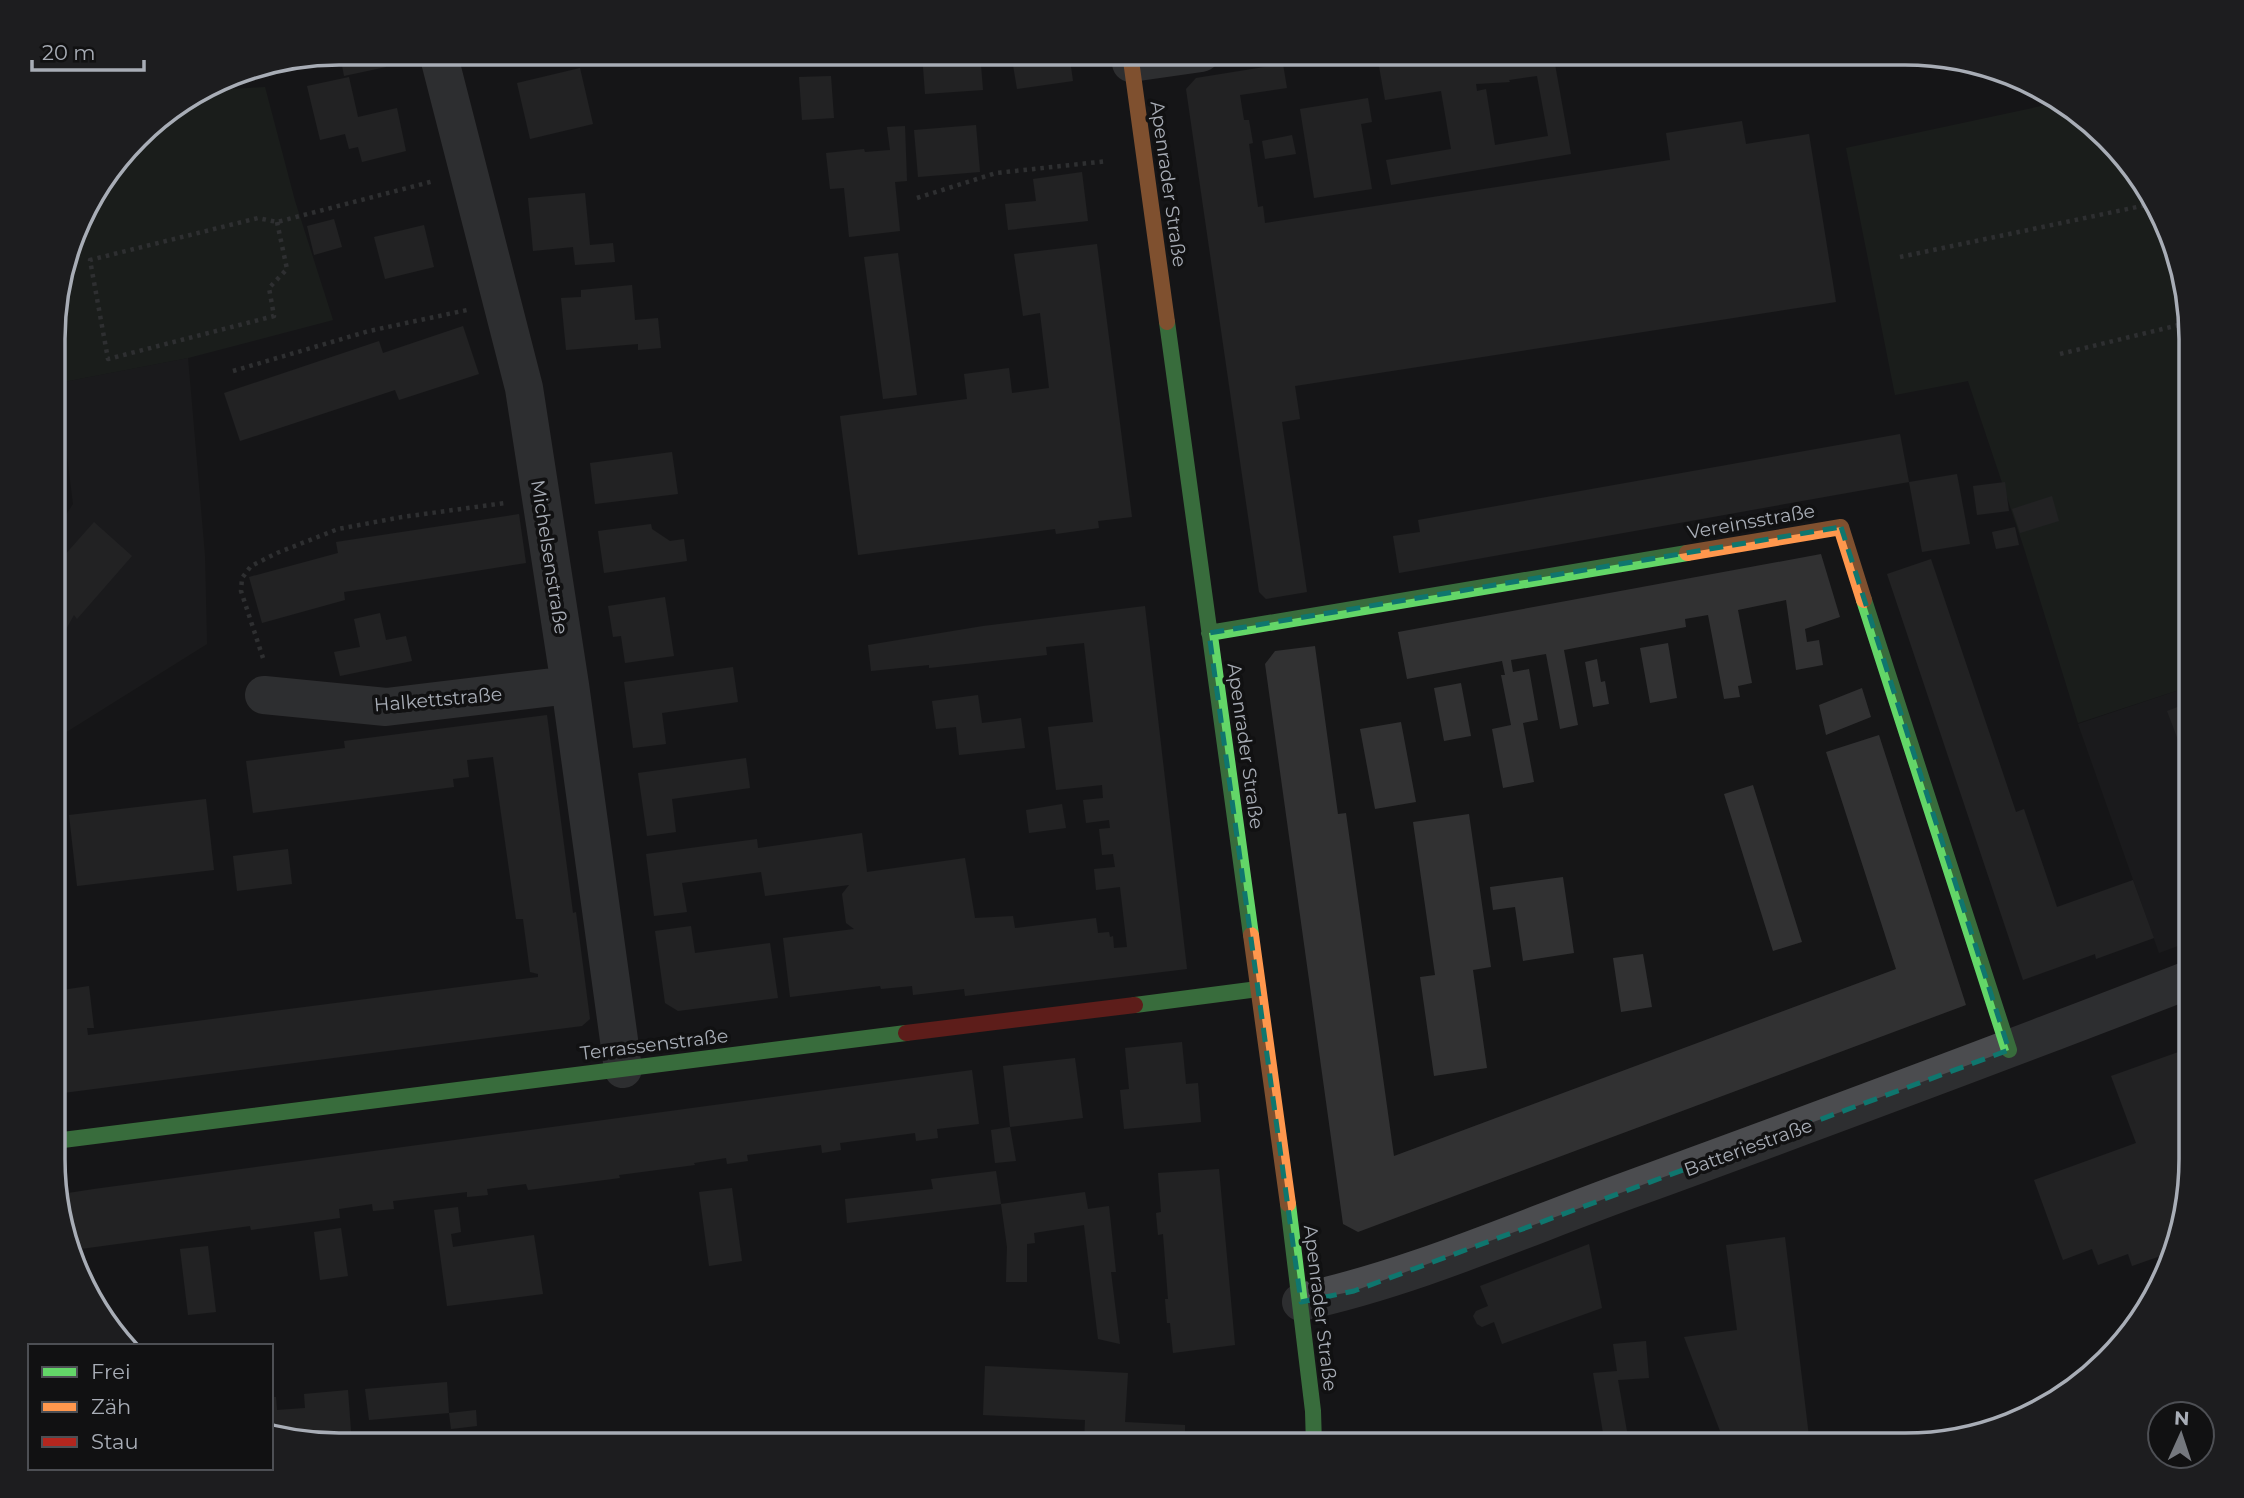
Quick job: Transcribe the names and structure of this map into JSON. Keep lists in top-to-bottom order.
{
  "streets": {
    "street": [
      "Apenrader Straße",
      "Vereinsstraße",
      "Michelsenstraße",
      "Halkettstraße",
      "Terrassenstraße",
      "Batteriestraße"
    ]
  },
  "crossings": [
    ["Apenrader Straße", "Vereinsstraße"],
    ["Apenrader Straße", "Terrassenstraße"],
    ["Apenrader Straße", "Batteriestraße"],
    ["Vereinsstraße", "Batteriestraße"],
    ["Michelsenstraße", "Halkettstraße"],
    ["Michelsenstraße", "Terrassenstraße"]
  ],
  "legend": ["Frei", "Zäh", "Stau"],
  "scale_bar": "20 m",
  "north": "top"
}
